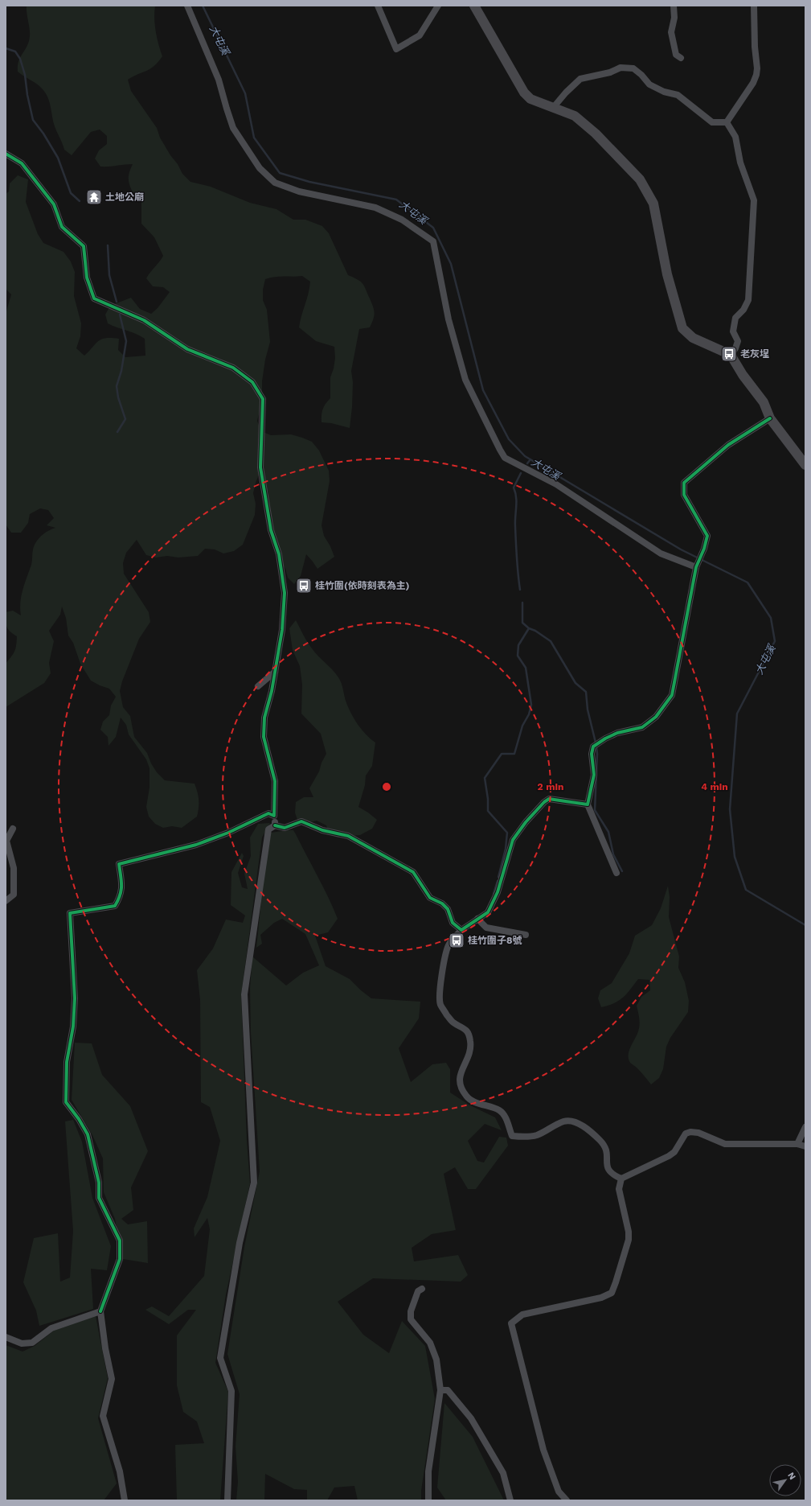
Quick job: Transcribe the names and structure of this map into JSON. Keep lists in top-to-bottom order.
{
  "water": ["大屯溪"],
  "places": {
    "temple": ["土地公廟"],
    "bus stop": ["老灰埕", "桂竹圍(依時刻表為主)", "桂竹圍子8號"]
  },
  "north": "top right",
  "rings": ["2 min", "4 min"]
}
